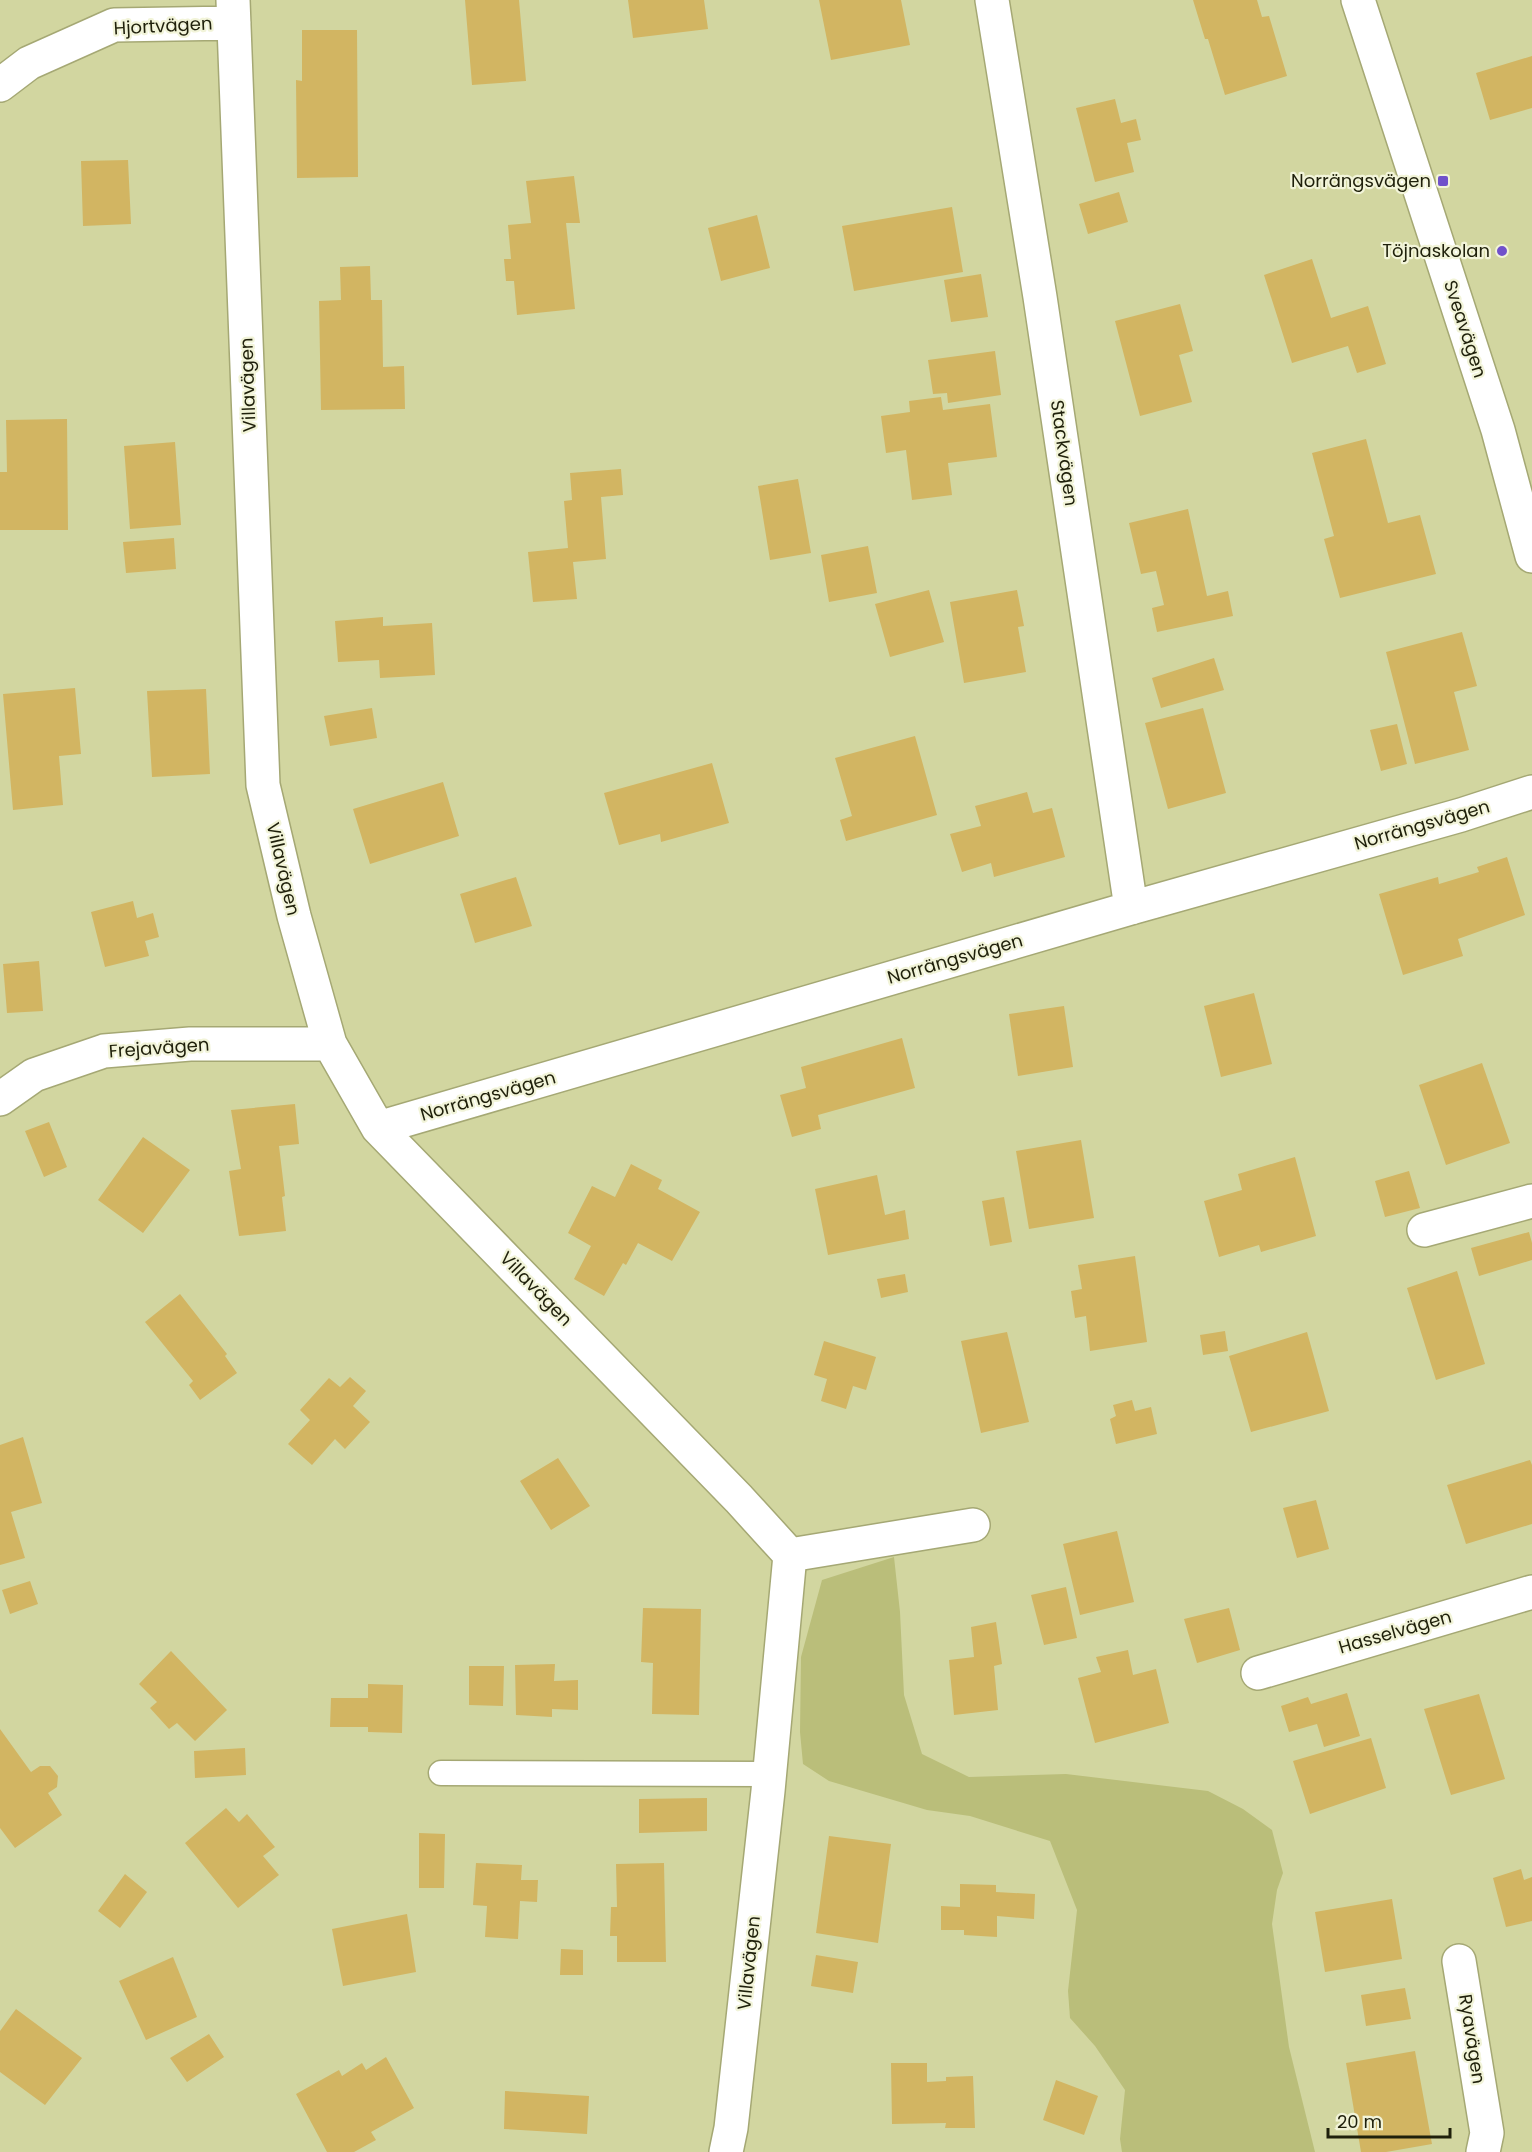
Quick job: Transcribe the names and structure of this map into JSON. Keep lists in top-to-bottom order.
{
  "streets": {
    "street": [
      "Hjortvägen",
      "Sveavägen",
      "Villavägen",
      "Stackvägen",
      "Norrängsvägen",
      "Frejavägen",
      "Hasselvägen",
      "Ryavägen"
    ]
  },
  "crossings": [
    ["Hjortvägen", "Villavägen"],
    ["Villavägen", "Norrängsvägen"],
    ["Villavägen", "Frejavägen"],
    ["Stackvägen", "Norrängsvägen"]
  ],
  "places": {
    "transit": ["Norrängsvägen"],
    "other": ["Töjnaskolan"]
  },
  "scale_bar": "20 m"
}
